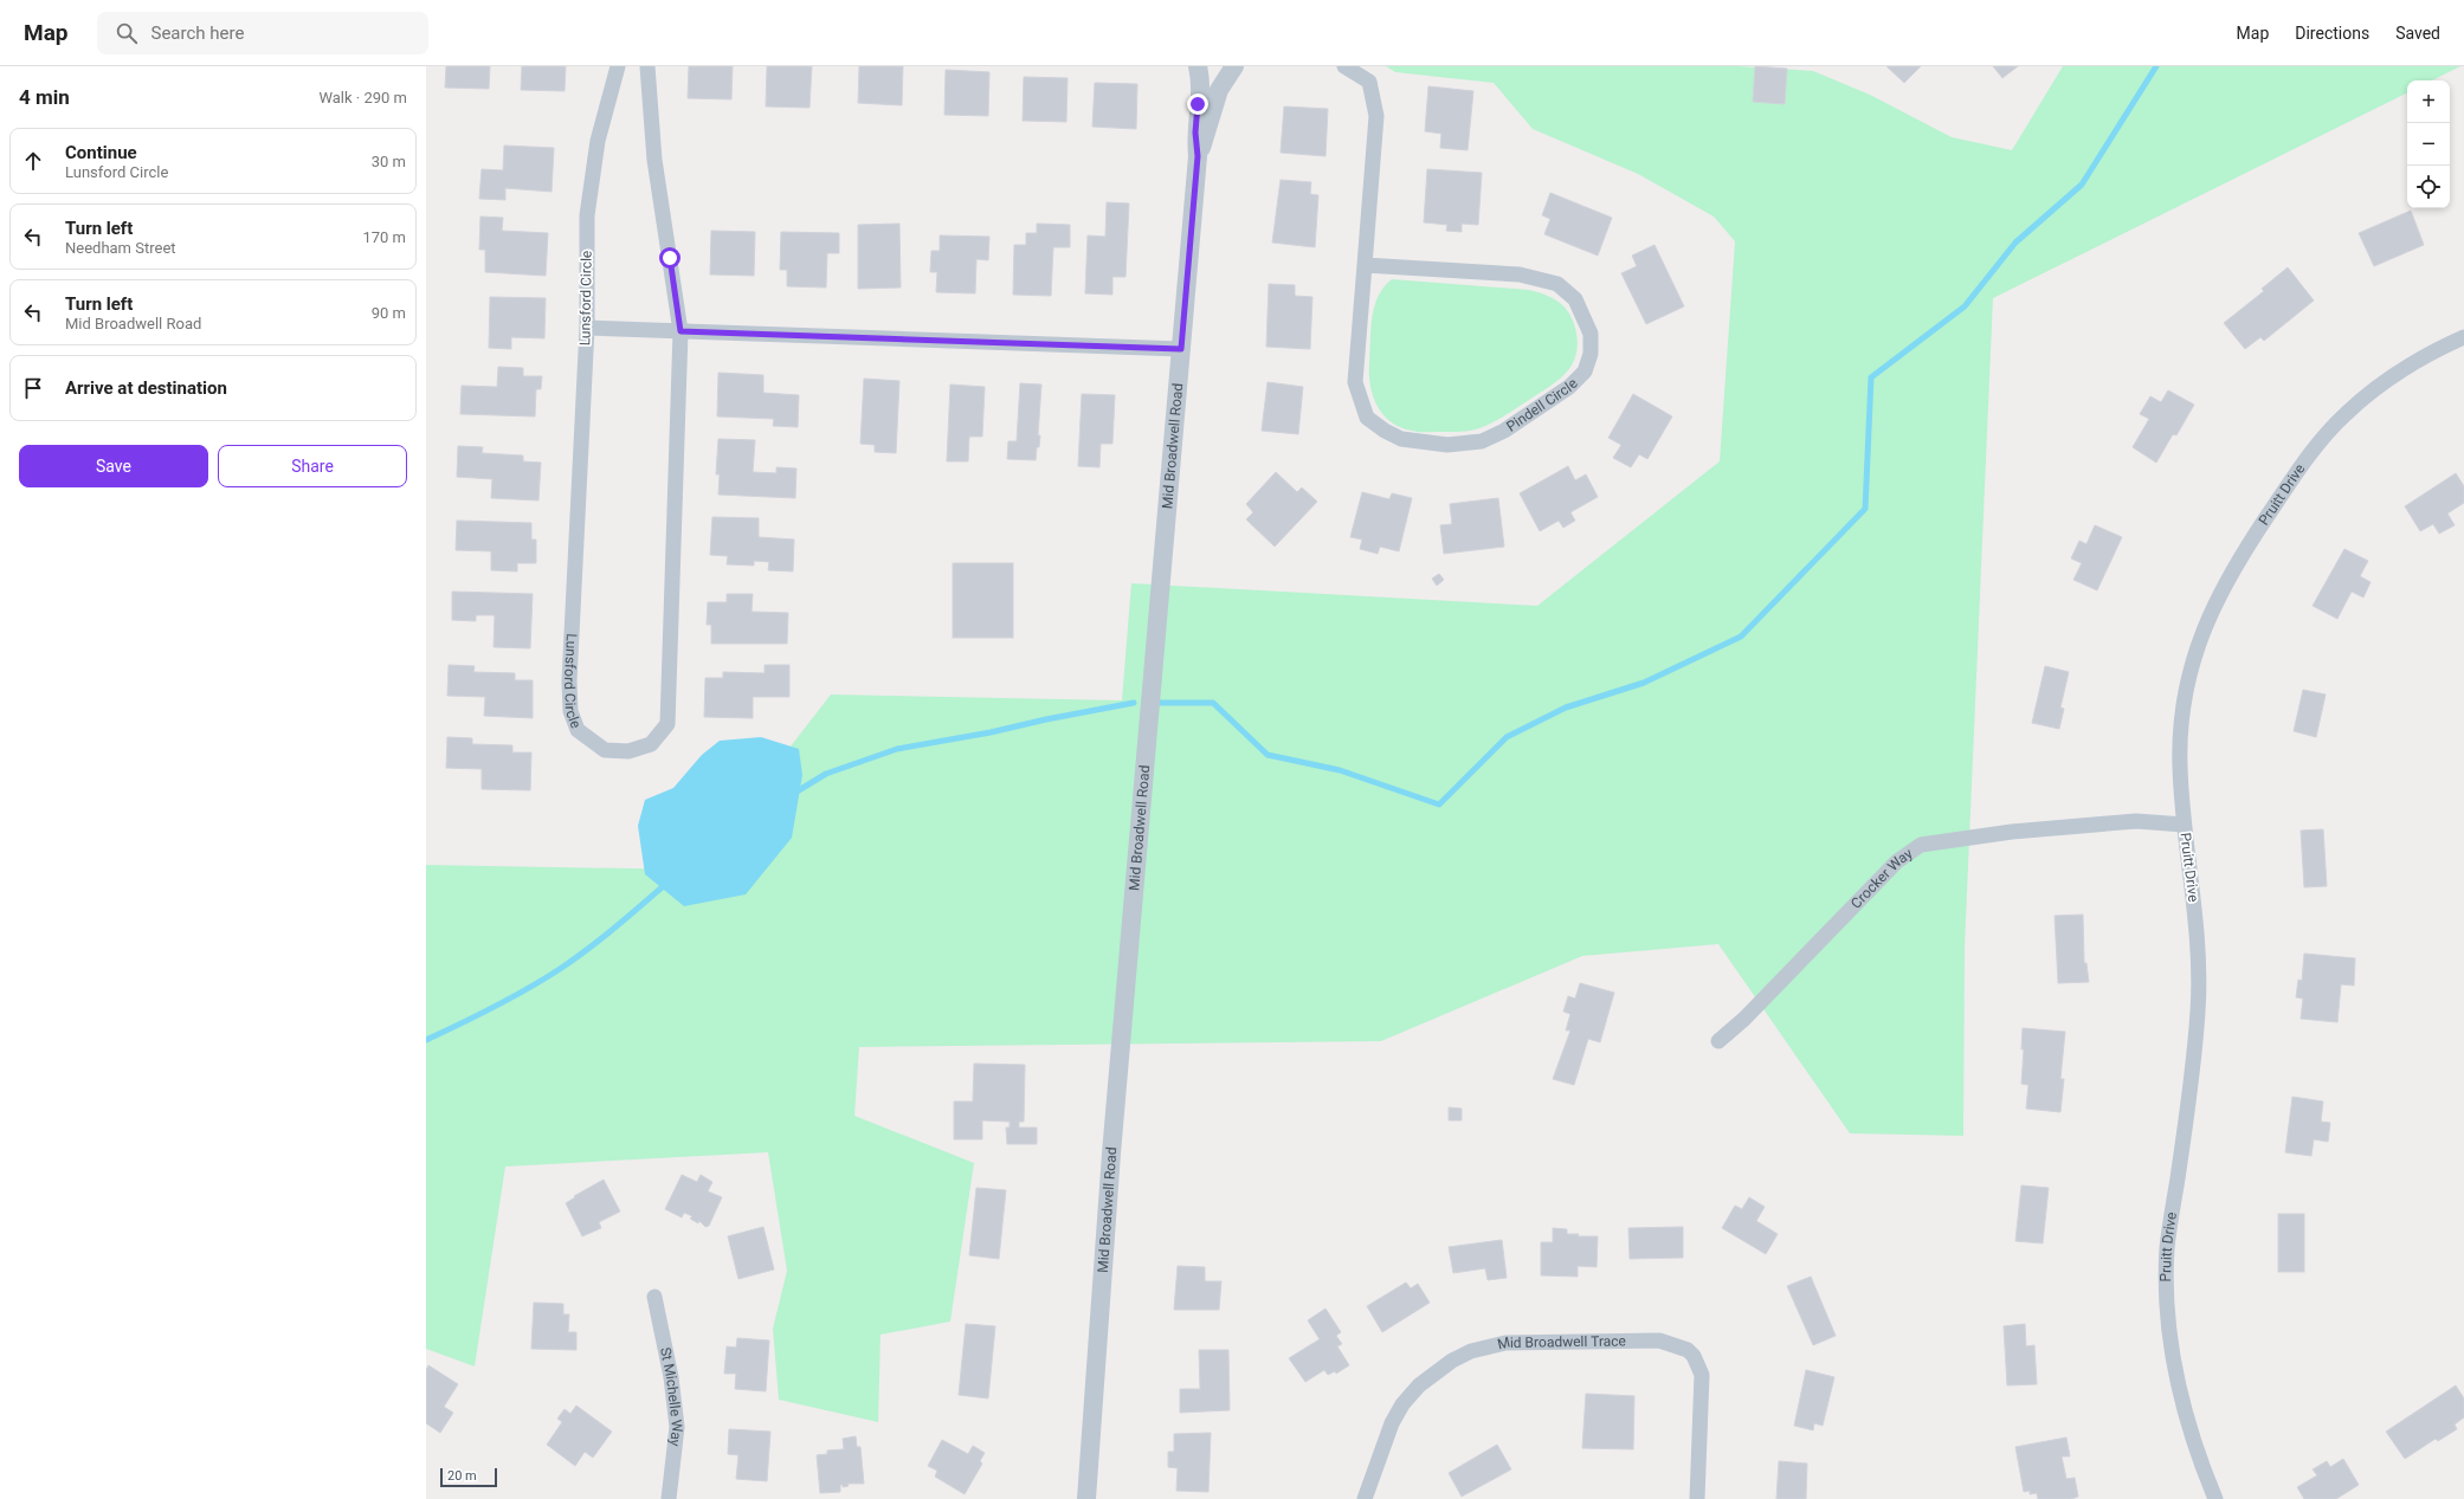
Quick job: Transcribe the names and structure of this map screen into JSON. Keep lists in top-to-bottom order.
{
  "streets": {
    "street": [
      "Lunsford Circle",
      "Pindell Circle",
      "Mid Broadwell Road",
      "Pruitt Drive",
      "Crocker Way",
      "Mid Broadwell Trace",
      "St Michelle Way"
    ]
  },
  "crossings": [
    ["Pruitt Drive", "Crocker Way"]
  ],
  "scale_bar": "20 m",
  "page": {
    "header": "Map",
    "search": "Search here",
    "nav": ["Map", "Directions", "Saved"],
    "heading": ["4 min", "Walk · 290 m"],
    "map_buttons": ["+", "−"],
    "list": [
      ["Continue", "Lunsford Circle", "30 m"],
      ["Turn left", "Needham Street", "170 m"],
      ["Turn left", "Mid Broadwell Road", "90 m"],
      "Arrive at destination"
    ],
    "buttons": ["Save", "Share"],
    "scale": "20 m"
  }
}
